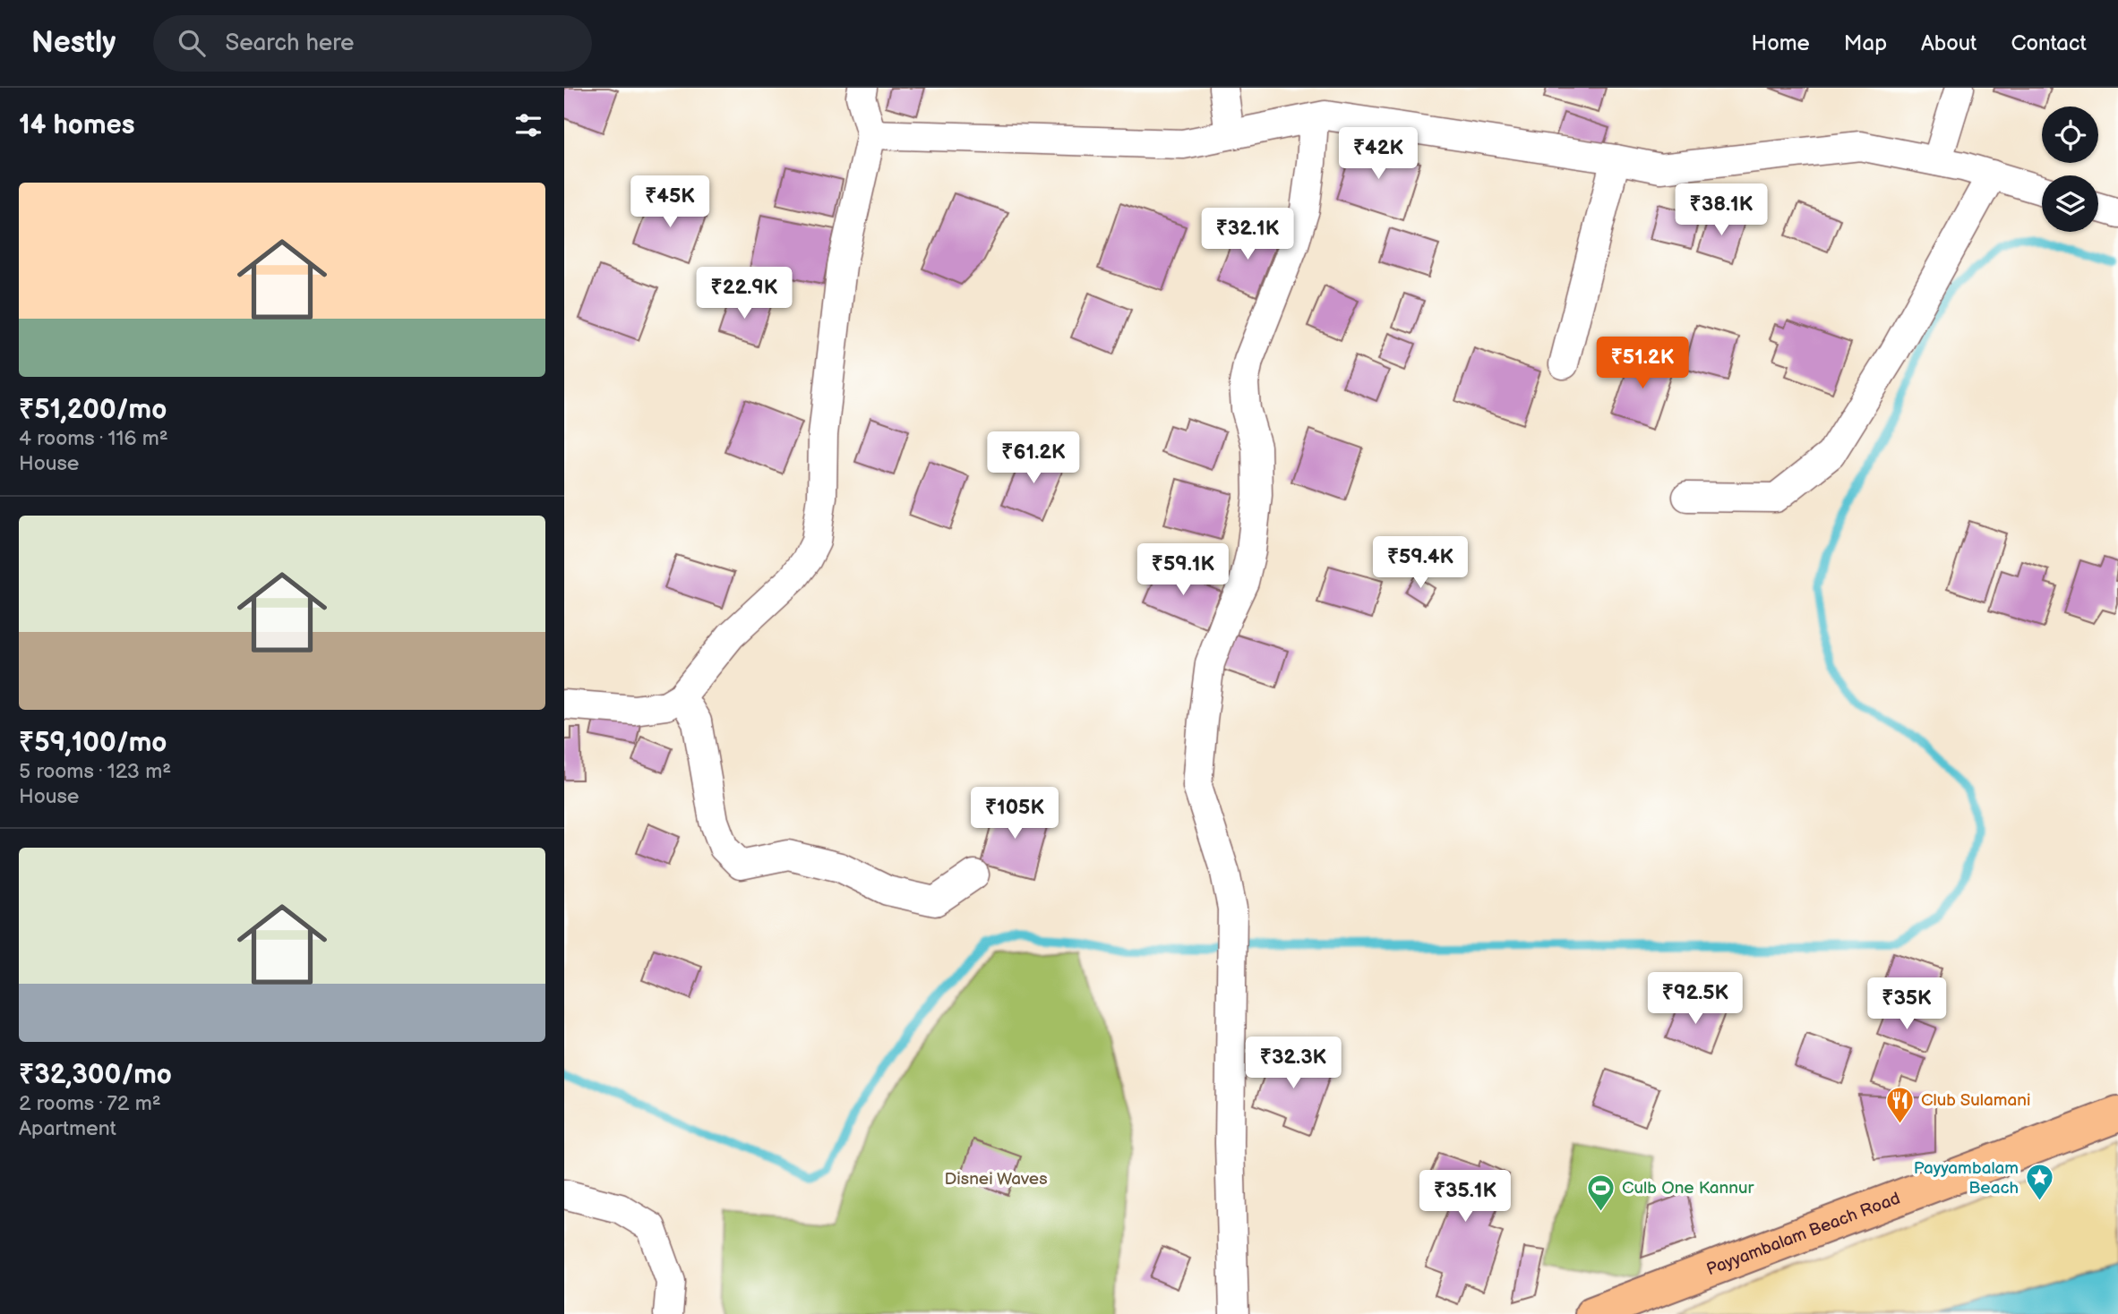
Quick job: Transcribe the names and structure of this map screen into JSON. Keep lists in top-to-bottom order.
{
  "streets": {
    "main road": ["Payyambalam Beach Road"]
  },
  "parks": ["Disnei Waves"],
  "places": {
    "restaurant": ["Club Sulamani"],
    "place": ["Payyambalam Beach"],
    "sports": ["Culb One Kannur"]
  },
  "page": {
    "header": "Nestly",
    "search": "Search here",
    "nav": [
      "Home",
      "Map",
      "About",
      "Contact"
    ],
    "heading": "14 homes",
    "price": [
      "₹42K",
      "₹45K",
      "₹38.1K",
      "₹32.1K",
      "₹22.9K",
      "₹51.2K",
      "₹61.2K",
      "₹59.4K",
      "₹59.1K",
      "₹105K",
      "₹92.5K",
      "₹35K",
      "₹32.3K",
      "₹35.1K"
    ],
    "list": [
      {
        "name": "₹51,200/mo",
        "note": "4 rooms · 116 m² · House"
      },
      {
        "name": "₹59,100/mo",
        "note": "5 rooms · 123 m² · House"
      },
      {
        "name": "₹32,300/mo",
        "note": "2 rooms · 72 m² · Apartment"
      }
    ]
  }
}
